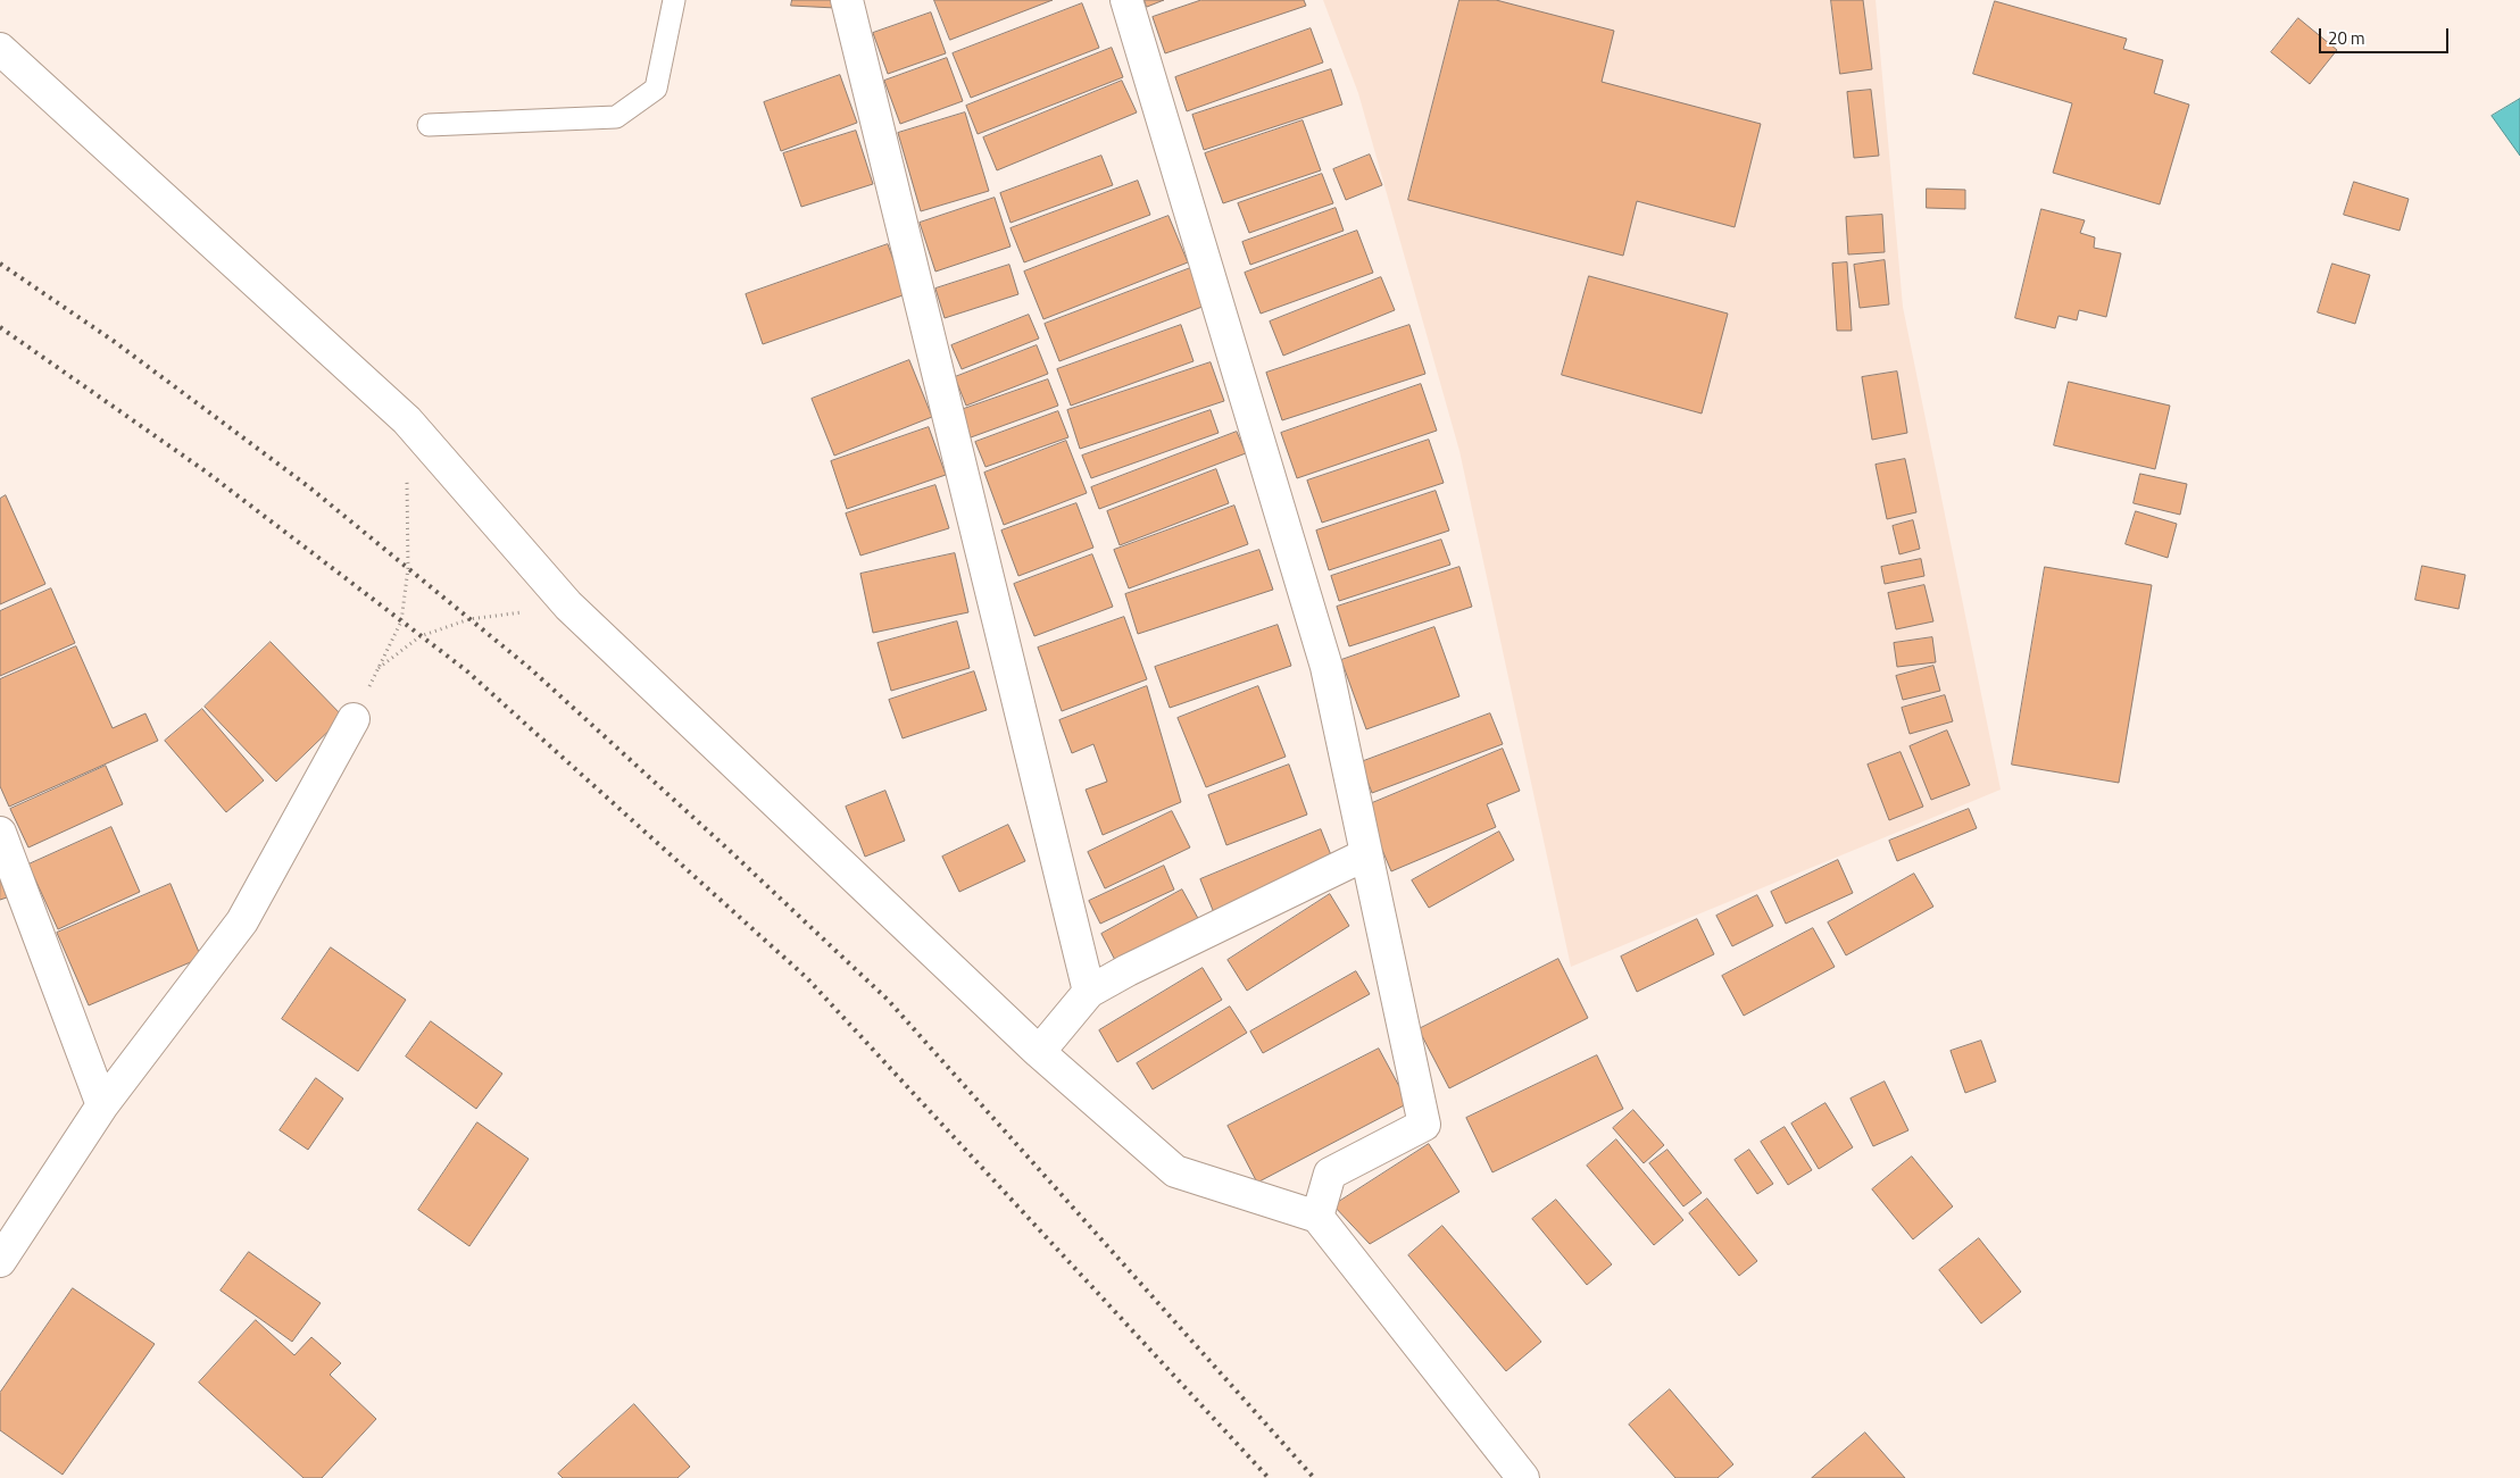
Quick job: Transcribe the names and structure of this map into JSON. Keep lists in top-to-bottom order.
{
  "scale_bar": "20 m"
}
